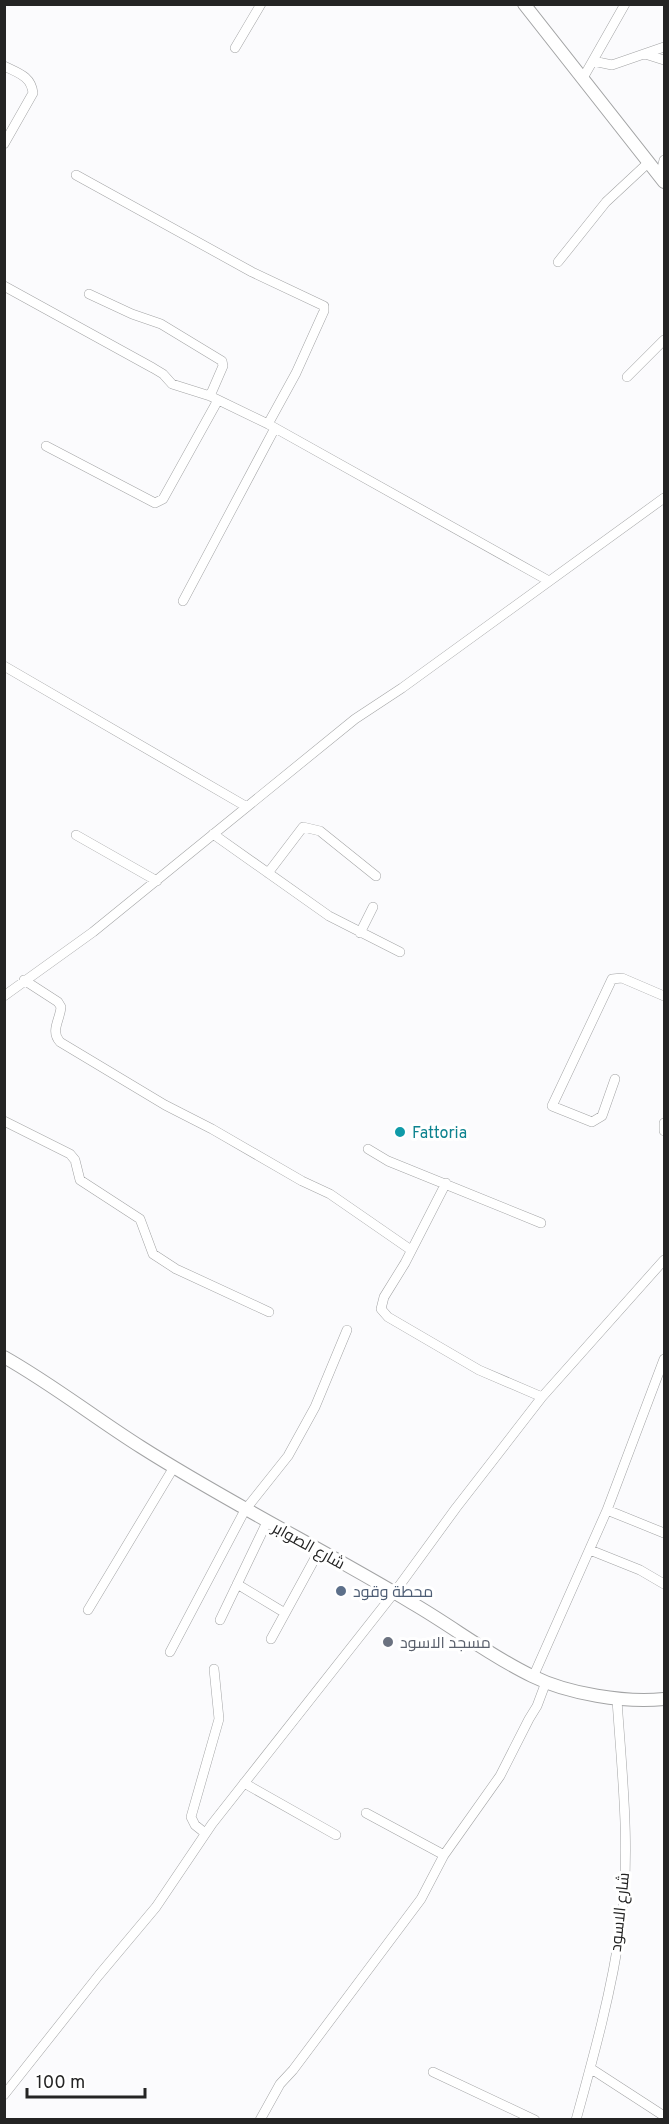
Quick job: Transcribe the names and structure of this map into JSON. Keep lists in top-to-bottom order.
{
  "streets": {
    "street": ["شارع الصوابر", "شارع الاسود"]
  },
  "crossings": [
    ["شارع الصوابر", "شارع الاسود"]
  ],
  "places": ["Fattoria", "محطة وقود", "مسجد الاسود"],
  "scale_bar": "100 m"
}
